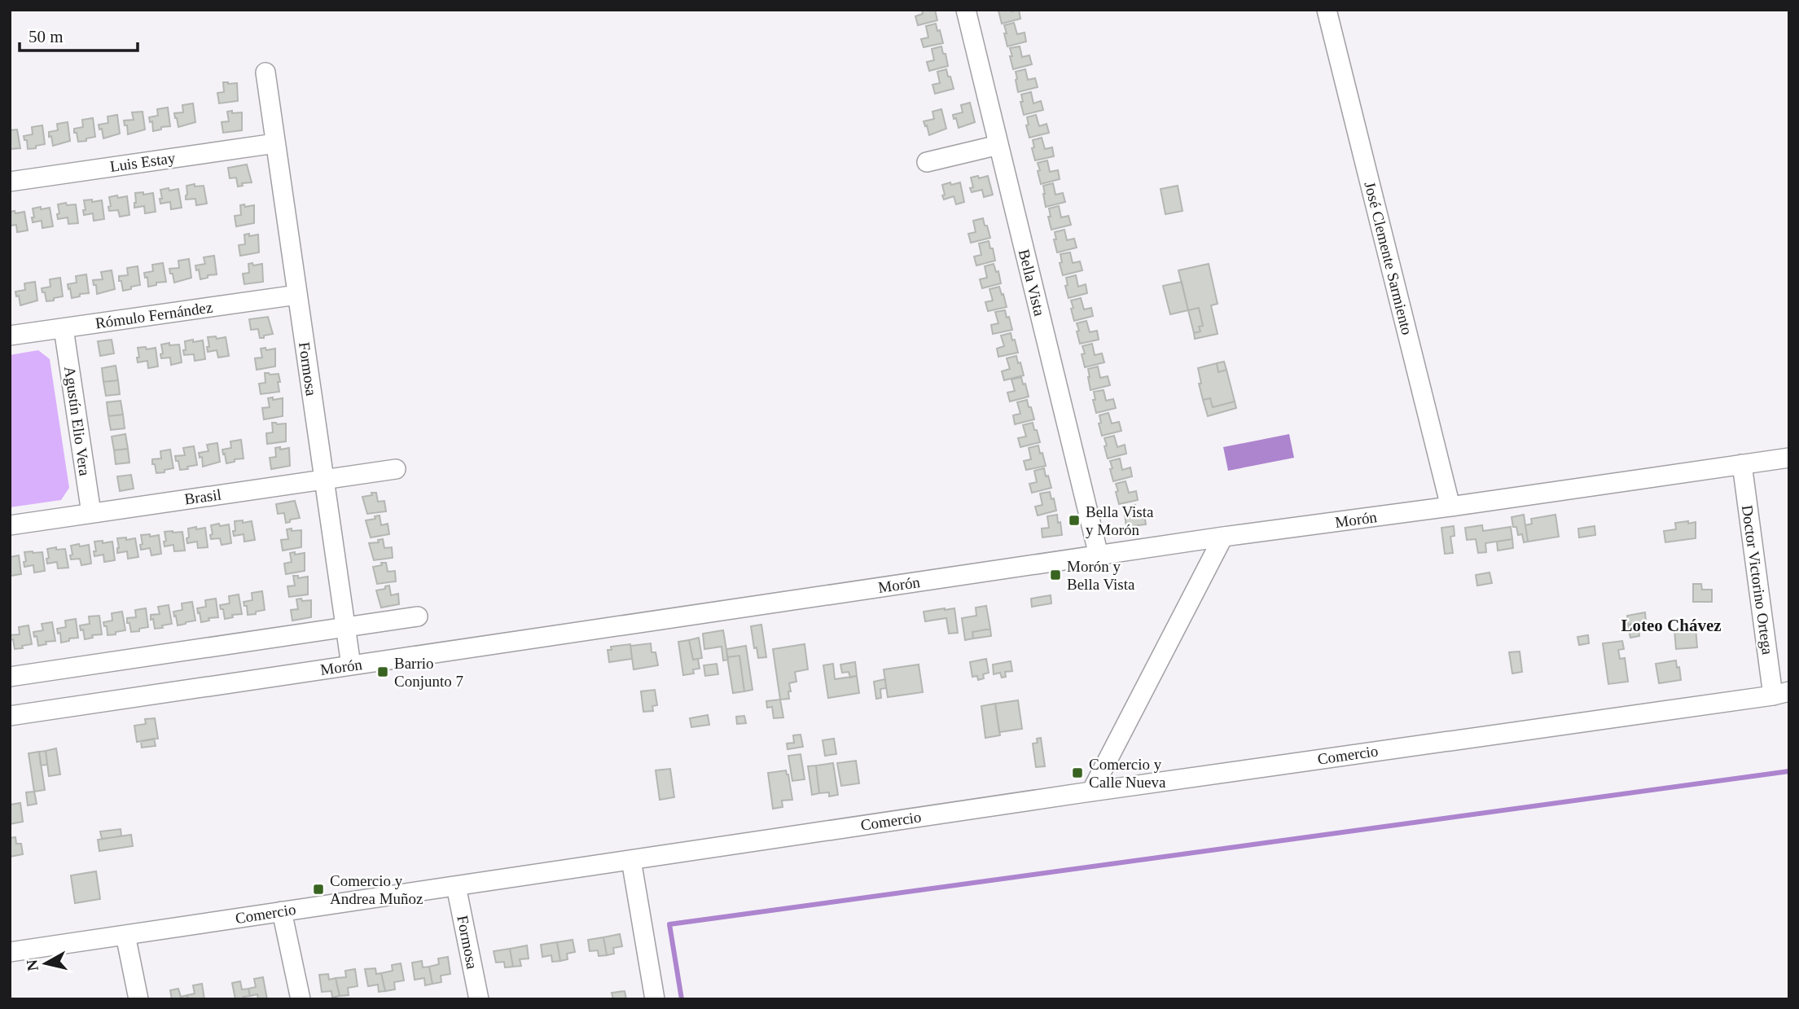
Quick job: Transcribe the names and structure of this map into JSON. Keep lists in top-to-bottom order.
{
  "streets": {
    "street": [
      "Luis Estay",
      "José Clemente Sarmiento",
      "Bella Vista",
      "Rómulo Fernández",
      "Formosa",
      "Agustín Elio Vera",
      "Brasil",
      "Morón",
      "Doctor Victorino Ortega",
      "Comercio"
    ]
  },
  "crossings": [
    ["Luis Estay", "Formosa"],
    ["José Clemente Sarmiento", "Morón"],
    ["Bella Vista", "Morón"],
    ["Rómulo Fernández", "Formosa"],
    ["Rómulo Fernández", "Agustín Elio Vera"],
    ["Formosa", "Brasil"],
    ["Formosa", "Morón"],
    ["Formosa", "Comercio"],
    ["Agustín Elio Vera", "Brasil"],
    ["Morón", "Doctor Victorino Ortega"],
    ["Doctor Victorino Ortega", "Comercio"]
  ],
  "districts": ["Loteo Chávez"],
  "places": {
    "transit": [
      "Bella Vista y Morón",
      "Morón y Bella Vista",
      "Barrio Conjunto 7",
      "Comercio y Calle Nueva",
      "Comercio y Andrea Muñoz"
    ]
  },
  "scale_bar": "50 m",
  "north": "left"
}
